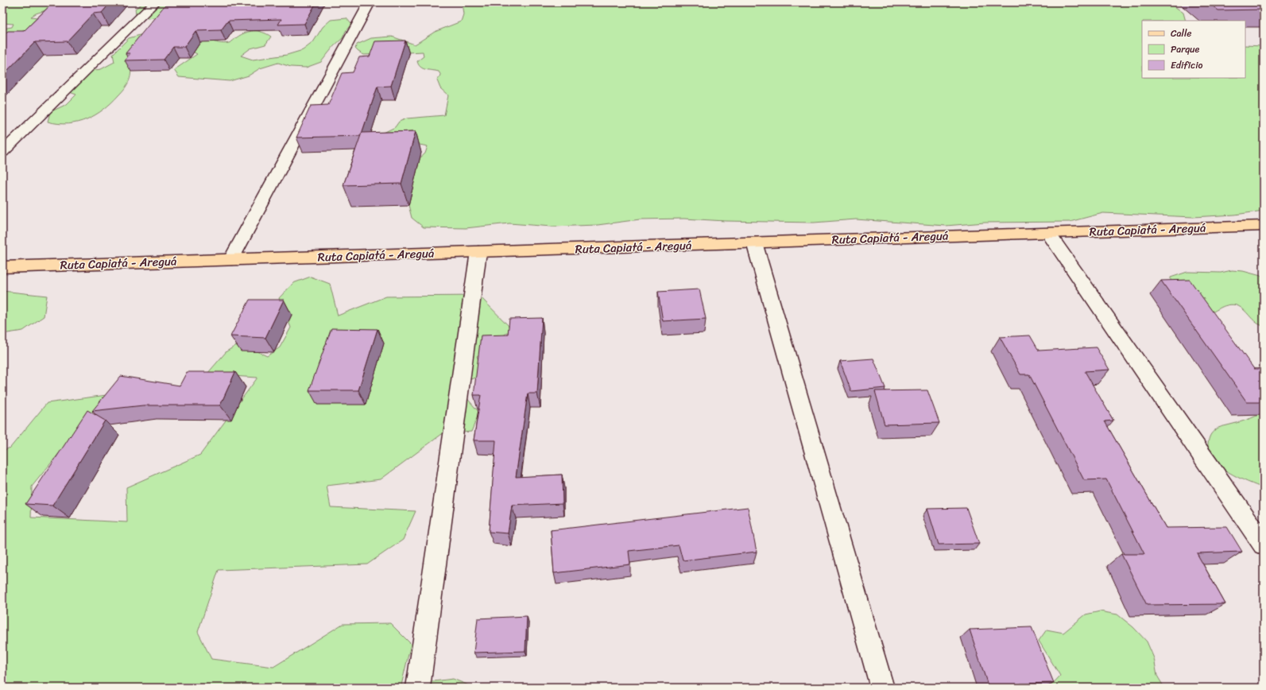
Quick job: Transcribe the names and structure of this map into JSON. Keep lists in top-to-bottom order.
{
  "streets": {
    "main road": ["Ruta Capiatá - Areguá"]
  },
  "legend": ["Calle", "Parque", "Edificio"]
}
